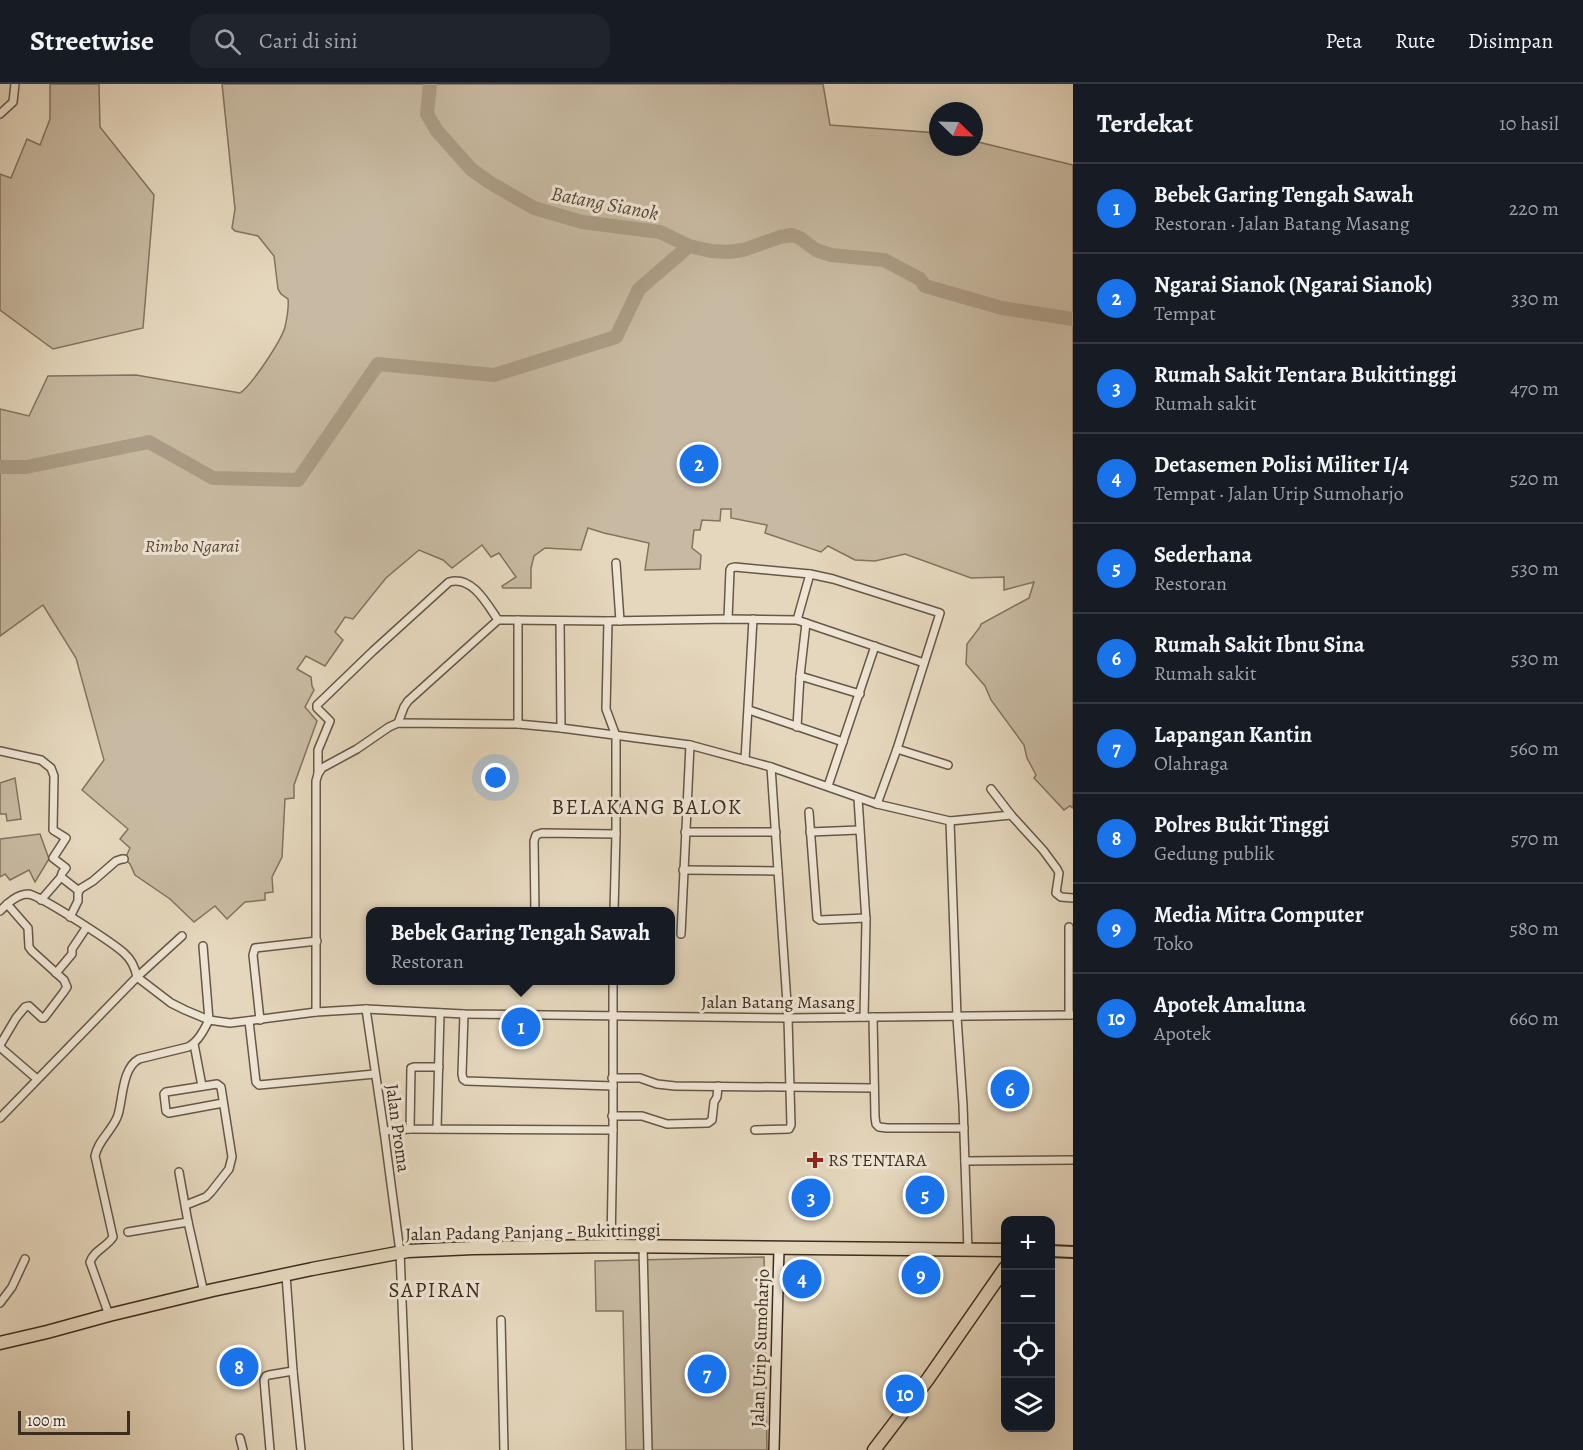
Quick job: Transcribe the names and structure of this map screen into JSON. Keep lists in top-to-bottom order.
{
  "streets": {
    "highway": ["Jalan Padang Panjang - Bukittinggi"],
    "street": ["Jalan Batang Masang", "Jalan Proma", "Jalan Urip Sumoharjo"]
  },
  "crossings": [
    ["Jalan Batang Masang", "Jalan Proma"],
    ["Jalan Proma", "Jalan Padang Panjang - Bukittinggi"],
    ["Jalan Padang Panjang - Bukittinggi", "Jalan Urip Sumoharjo"]
  ],
  "districts": ["BELAKANG BALOK", "SAPIRAN"],
  "water": ["Batang Sianok"],
  "parks": ["Rimbo Ngarai"],
  "places": {
    "health": ["RS TENTARA"]
  },
  "scale_bar": "100 m",
  "north": "bottom right",
  "page": {
    "header": "Streetwise",
    "search": "Cari di sini",
    "nav": ["Peta", "Rute", "Disimpan"],
    "heading": ["Terdekat", "10 hasil"],
    "list": [
      {
        "mark": "1",
        "name": "Bebek Garing Tengah Sawah",
        "note": "Restoran · Jalan Batang Masang",
        "value": "220 m"
      },
      {
        "mark": "2",
        "name": "Ngarai Sianok (Ngarai Sianok)",
        "note": "Tempat",
        "value": "330 m"
      },
      {
        "mark": "3",
        "name": "Rumah Sakit Tentara Bukittinggi",
        "note": "Rumah sakit",
        "value": "470 m"
      },
      {
        "mark": "4",
        "name": "Detasemen Polisi Militer I/4",
        "note": "Tempat · Jalan Urip Sumoharjo",
        "value": "520 m"
      },
      {
        "mark": "5",
        "name": "Sederhana",
        "note": "Restoran",
        "value": "530 m"
      },
      {
        "mark": "6",
        "name": "Rumah Sakit Ibnu Sina",
        "note": "Rumah sakit",
        "value": "530 m"
      },
      {
        "mark": "7",
        "name": "Lapangan Kantin",
        "note": "Olahraga",
        "value": "560 m"
      },
      {
        "mark": "8",
        "name": "Polres Bukit Tinggi",
        "note": "Gedung publik",
        "value": "570 m"
      },
      {
        "mark": "9",
        "name": "Media Mitra Computer",
        "note": "Toko",
        "value": "580 m"
      },
      {
        "mark": "10",
        "name": "Apotek Amaluna",
        "note": "Apotek",
        "value": "660 m"
      }
    ],
    "pins": [
      "2",
      "1",
      "6",
      "5",
      "3",
      "9",
      "4",
      "8",
      "7",
      "10"
    ],
    "popup": ["Bebek Garing Tengah Sawah", "Restoran"],
    "map_buttons": ["+", "−"],
    "scale": "100 m"
  }
}
